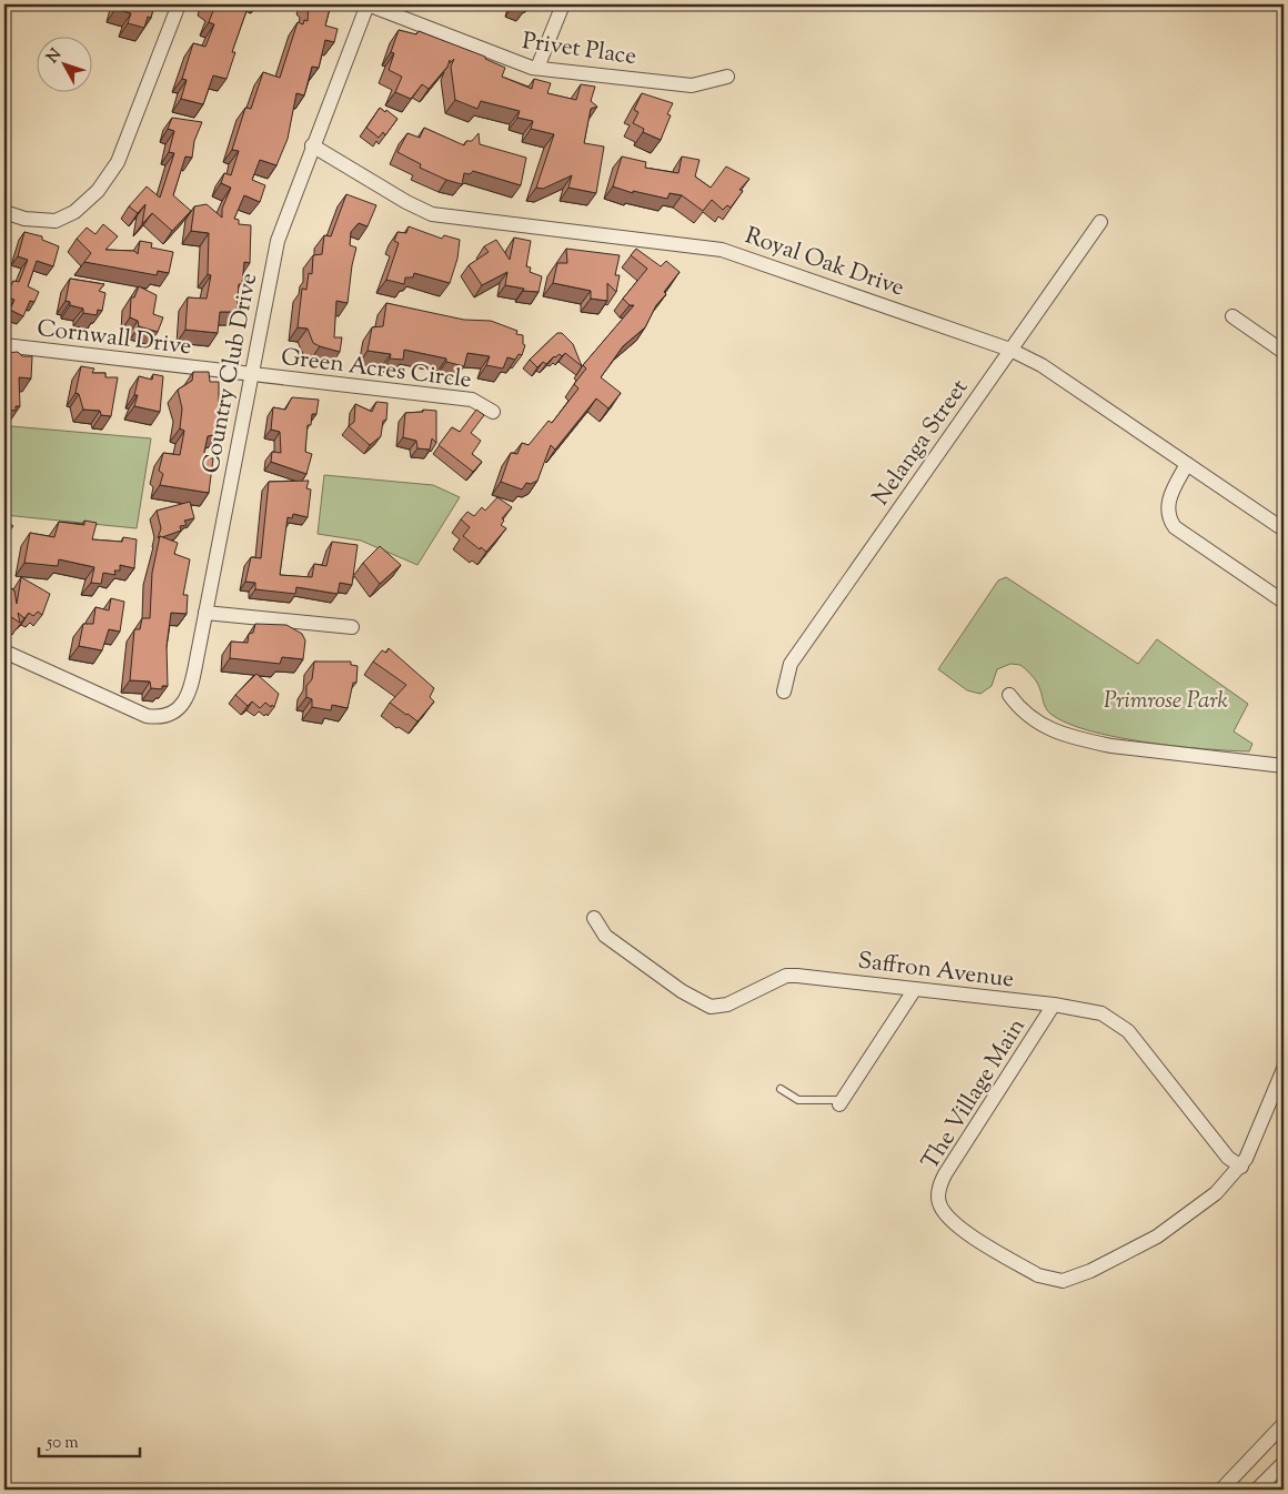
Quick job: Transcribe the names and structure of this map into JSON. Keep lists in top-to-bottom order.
{
  "streets": {
    "street": [
      "Privet Place",
      "Royal Oak Drive",
      "Cornwall Drive",
      "Green Acres Circle",
      "Country Club Drive",
      "Nelanga Street",
      "Saffron Avenue",
      "The Village Main"
    ]
  },
  "crossings": [
    ["Privet Place", "Country Club Drive"],
    ["Royal Oak Drive", "Country Club Drive"],
    ["Royal Oak Drive", "Nelanga Street"],
    ["Cornwall Drive", "Green Acres Circle"],
    ["Cornwall Drive", "Country Club Drive"],
    ["Green Acres Circle", "Country Club Drive"],
    ["Saffron Avenue", "The Village Main"]
  ],
  "parks": ["Primrose Park"],
  "scale_bar": "50 m",
  "north": "top left"
}
